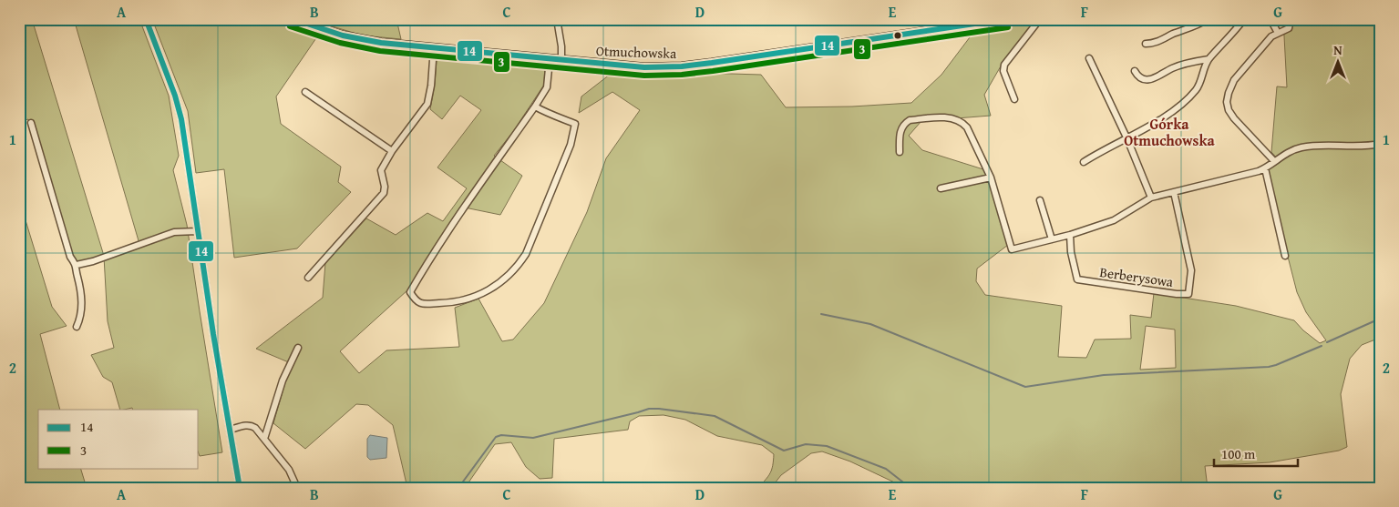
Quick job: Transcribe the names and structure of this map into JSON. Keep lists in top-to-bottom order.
{
  "streets": {
    "main road": ["Otmuchowska"],
    "street": ["Berberysowa"]
  },
  "districts": ["Górka Otmuchowska"],
  "lines": ["transit line 14", "transit line 3"],
  "legend": ["14", "3"],
  "scale_bar": "100 m",
  "north": "top",
  "grid": {
    "columns": [
      "A",
      "B",
      "C",
      "D",
      "E",
      "F",
      "G"
    ],
    "rows": ["1", "2"]
  }
}
